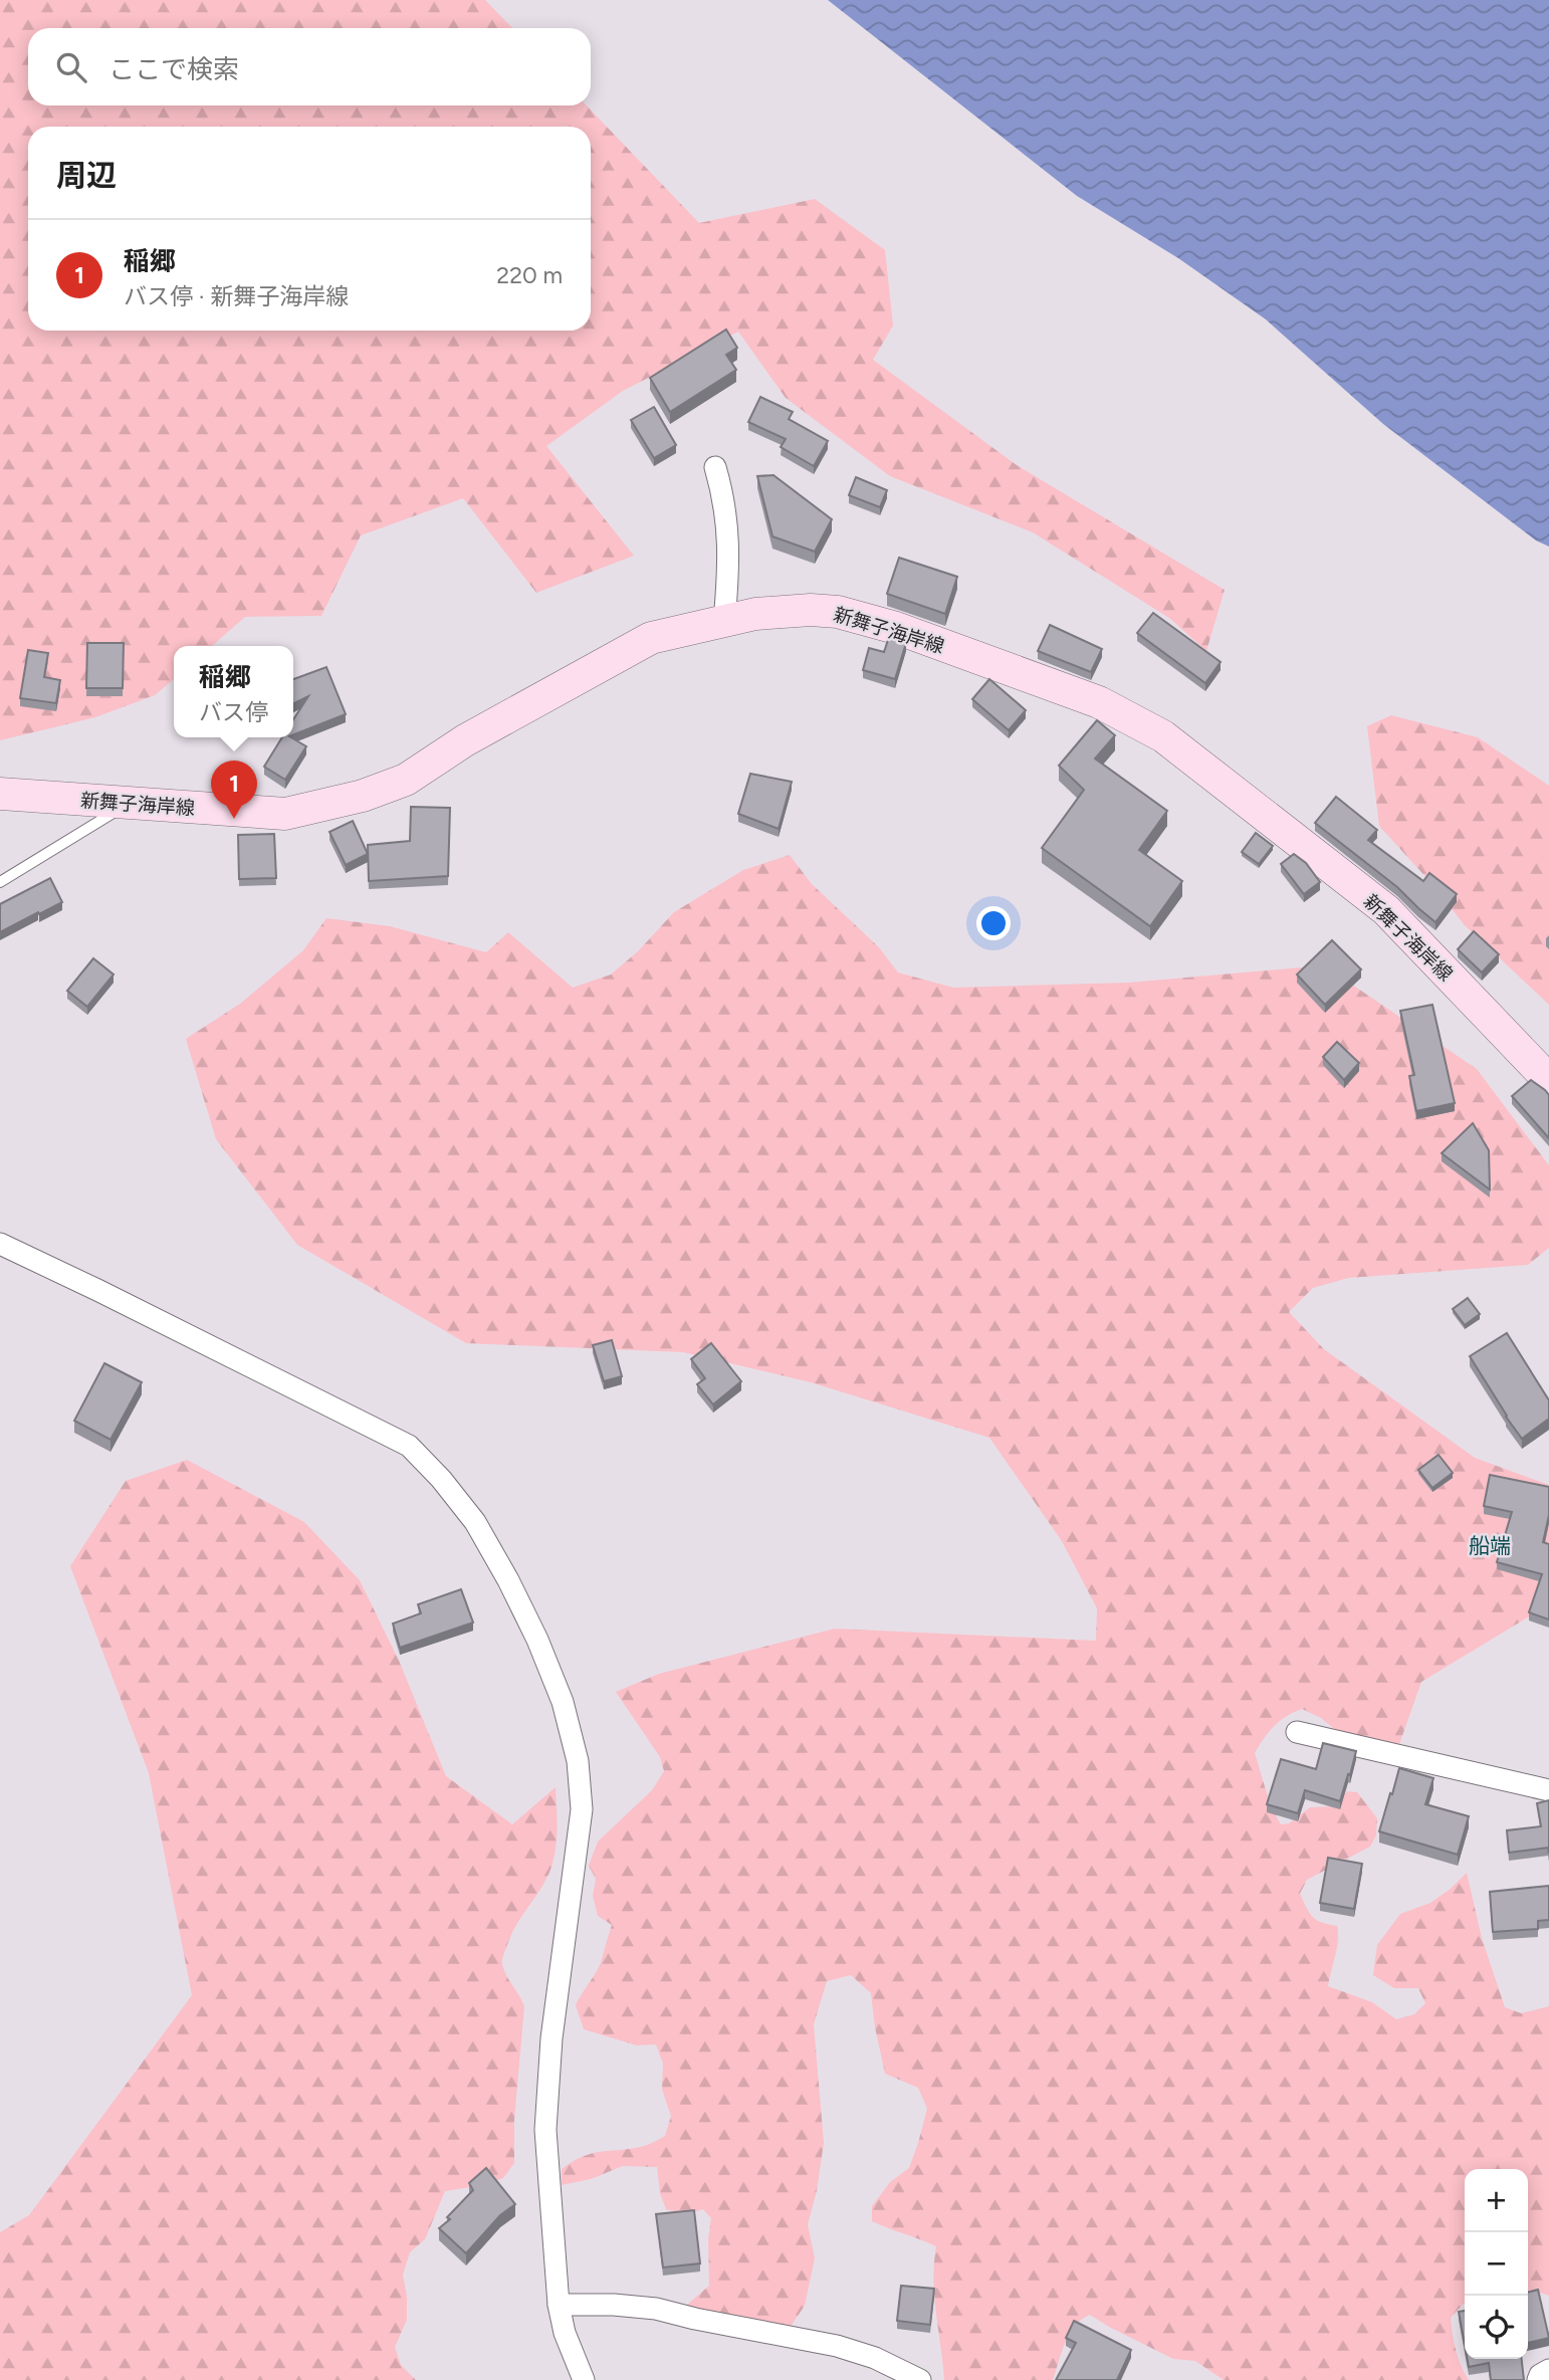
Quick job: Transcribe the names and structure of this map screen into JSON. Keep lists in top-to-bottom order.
{
  "streets": {
    "main road": ["新舞子海岸線"]
  },
  "districts": ["船端"],
  "page": {
    "search": "ここで検索",
    "heading": "周辺",
    "list": [
      {
        "mark": "1",
        "name": "稲郷",
        "note": "バス停 · 新舞子海岸線",
        "value": "220 m"
      }
    ],
    "popup": ["稲郷", "バス停"],
    "pins": "1",
    "map_buttons": ["+", "−"]
  }
}
